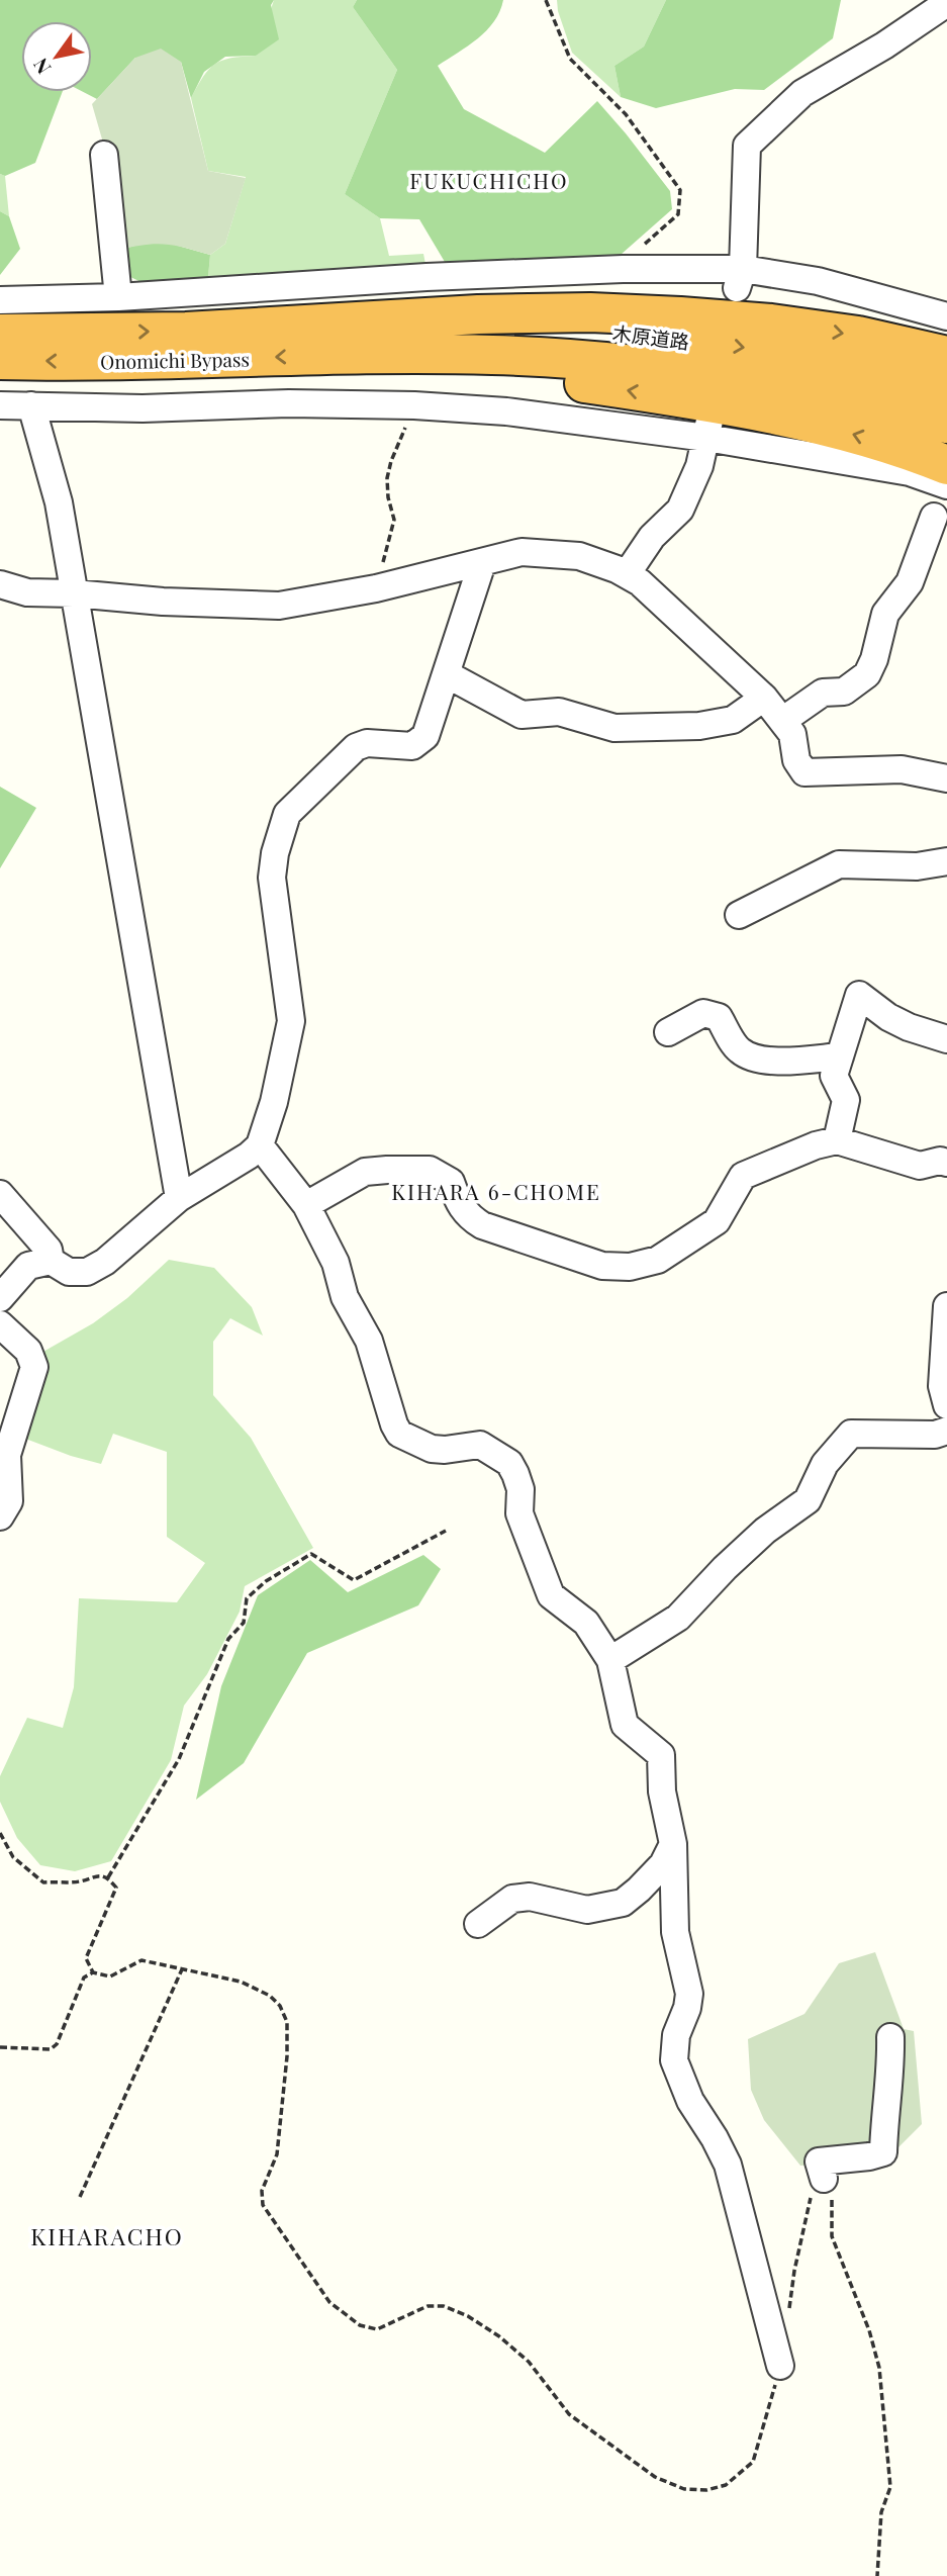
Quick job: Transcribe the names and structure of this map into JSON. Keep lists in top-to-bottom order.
{
  "streets": {
    "highway": ["木原道路", "Onomichi Bypass"]
  },
  "crossings": [
    ["木原道路", "Onomichi Bypass"]
  ],
  "districts": ["FUKUCHICHO", "KIHARA 6-CHOME", "KIHARACHO"],
  "north": "bottom left"
}
